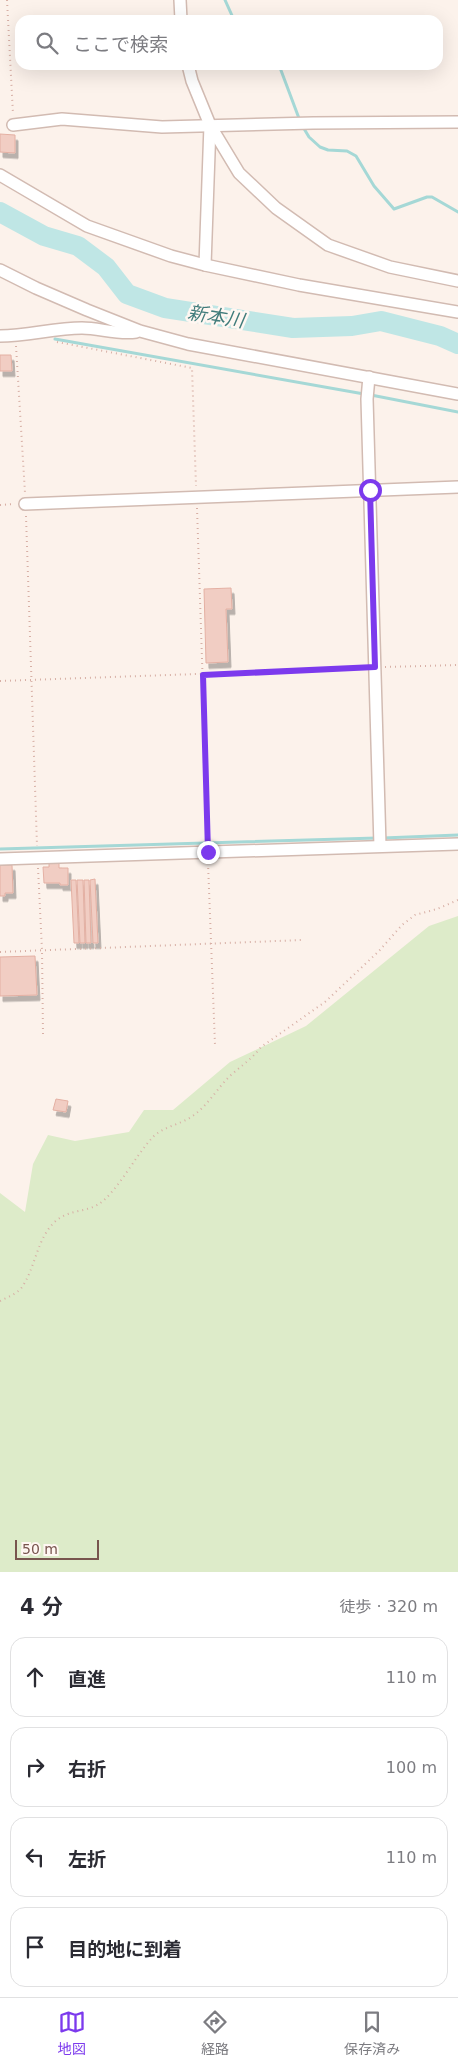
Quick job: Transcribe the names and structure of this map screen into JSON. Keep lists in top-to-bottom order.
{
  "water": ["新本川"],
  "scale_bar": "50 m",
  "page": {
    "search": "ここで検索",
    "scale": "50 m",
    "heading": ["4 分", "徒歩 · 320 m"],
    "list": [
      ["直進", "110 m"],
      ["右折", "100 m"],
      ["左折", "110 m"],
      "目的地に到着"
    ],
    "nav": ["地図", "経路", "保存済み"]
  }
}
